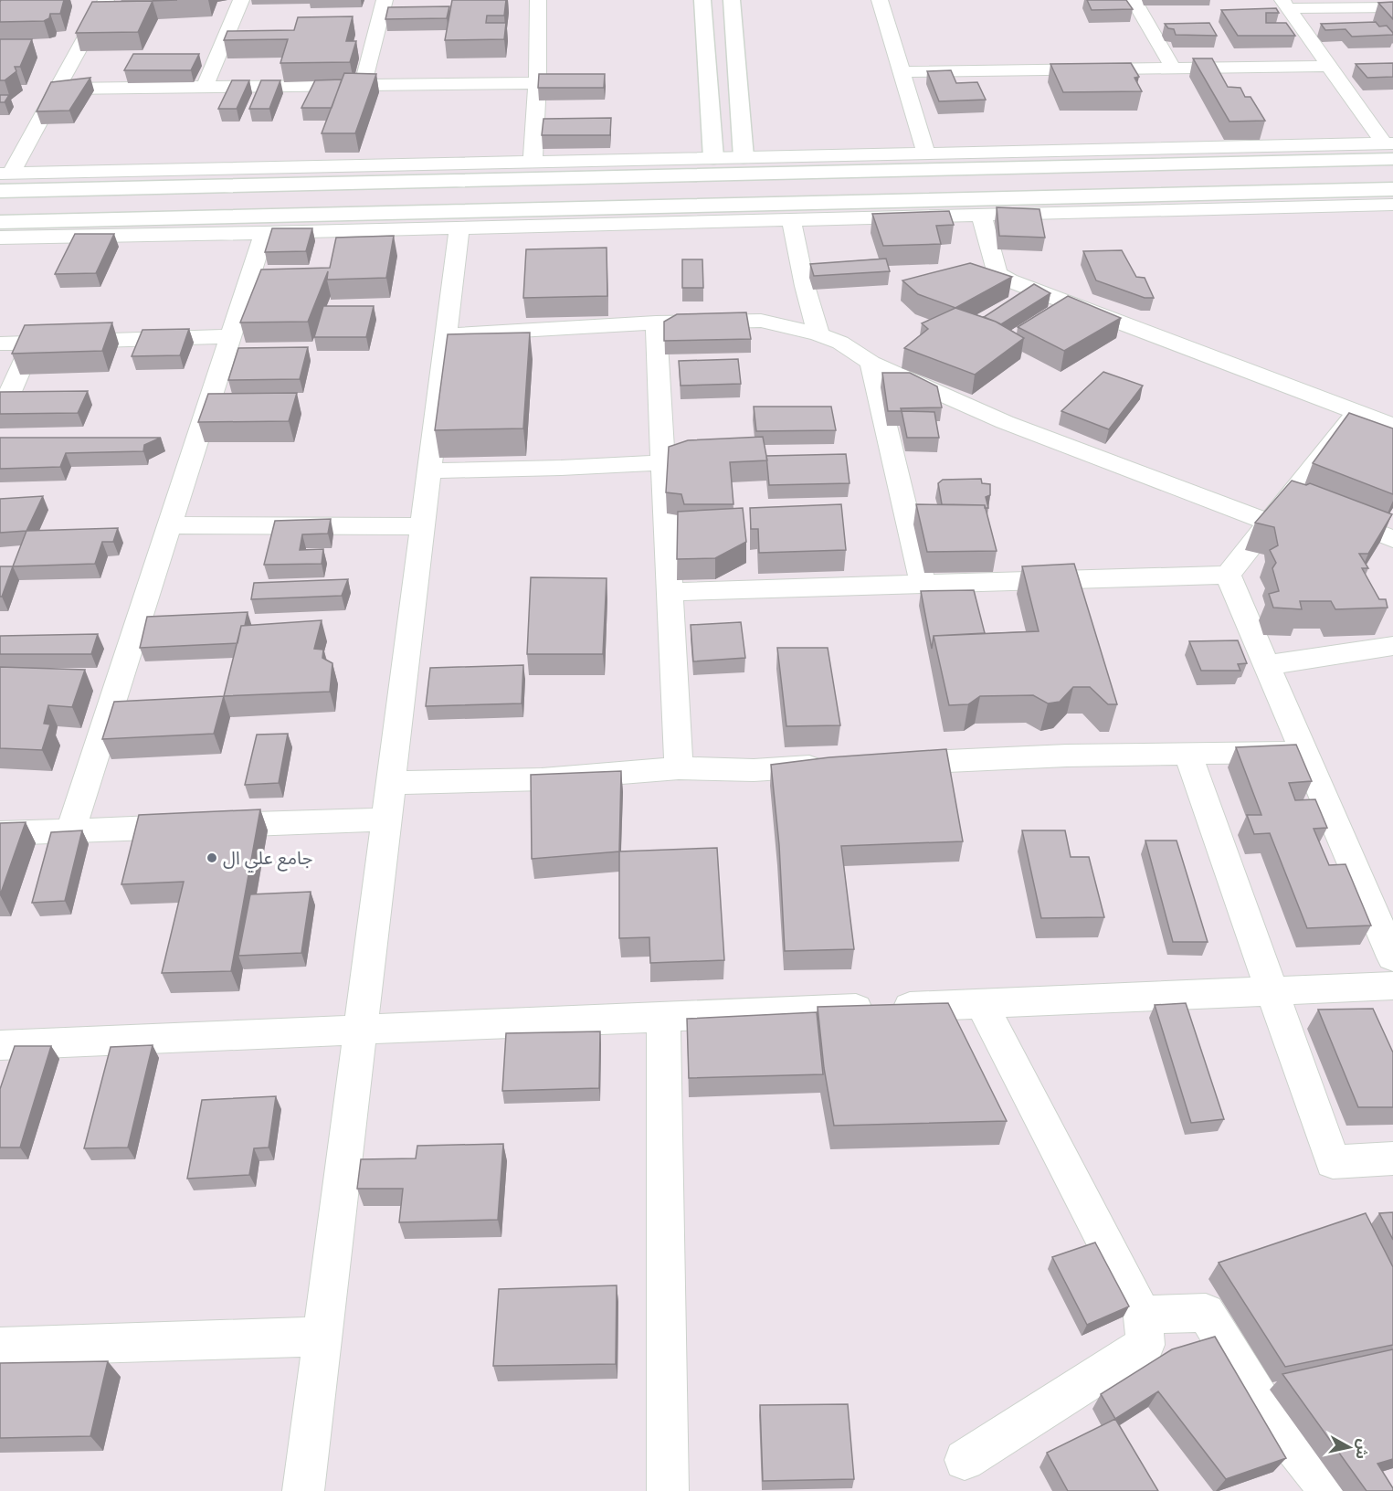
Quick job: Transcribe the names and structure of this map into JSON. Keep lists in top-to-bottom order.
{
  "places": ["جامع علي ال"],
  "north": "right"
}
